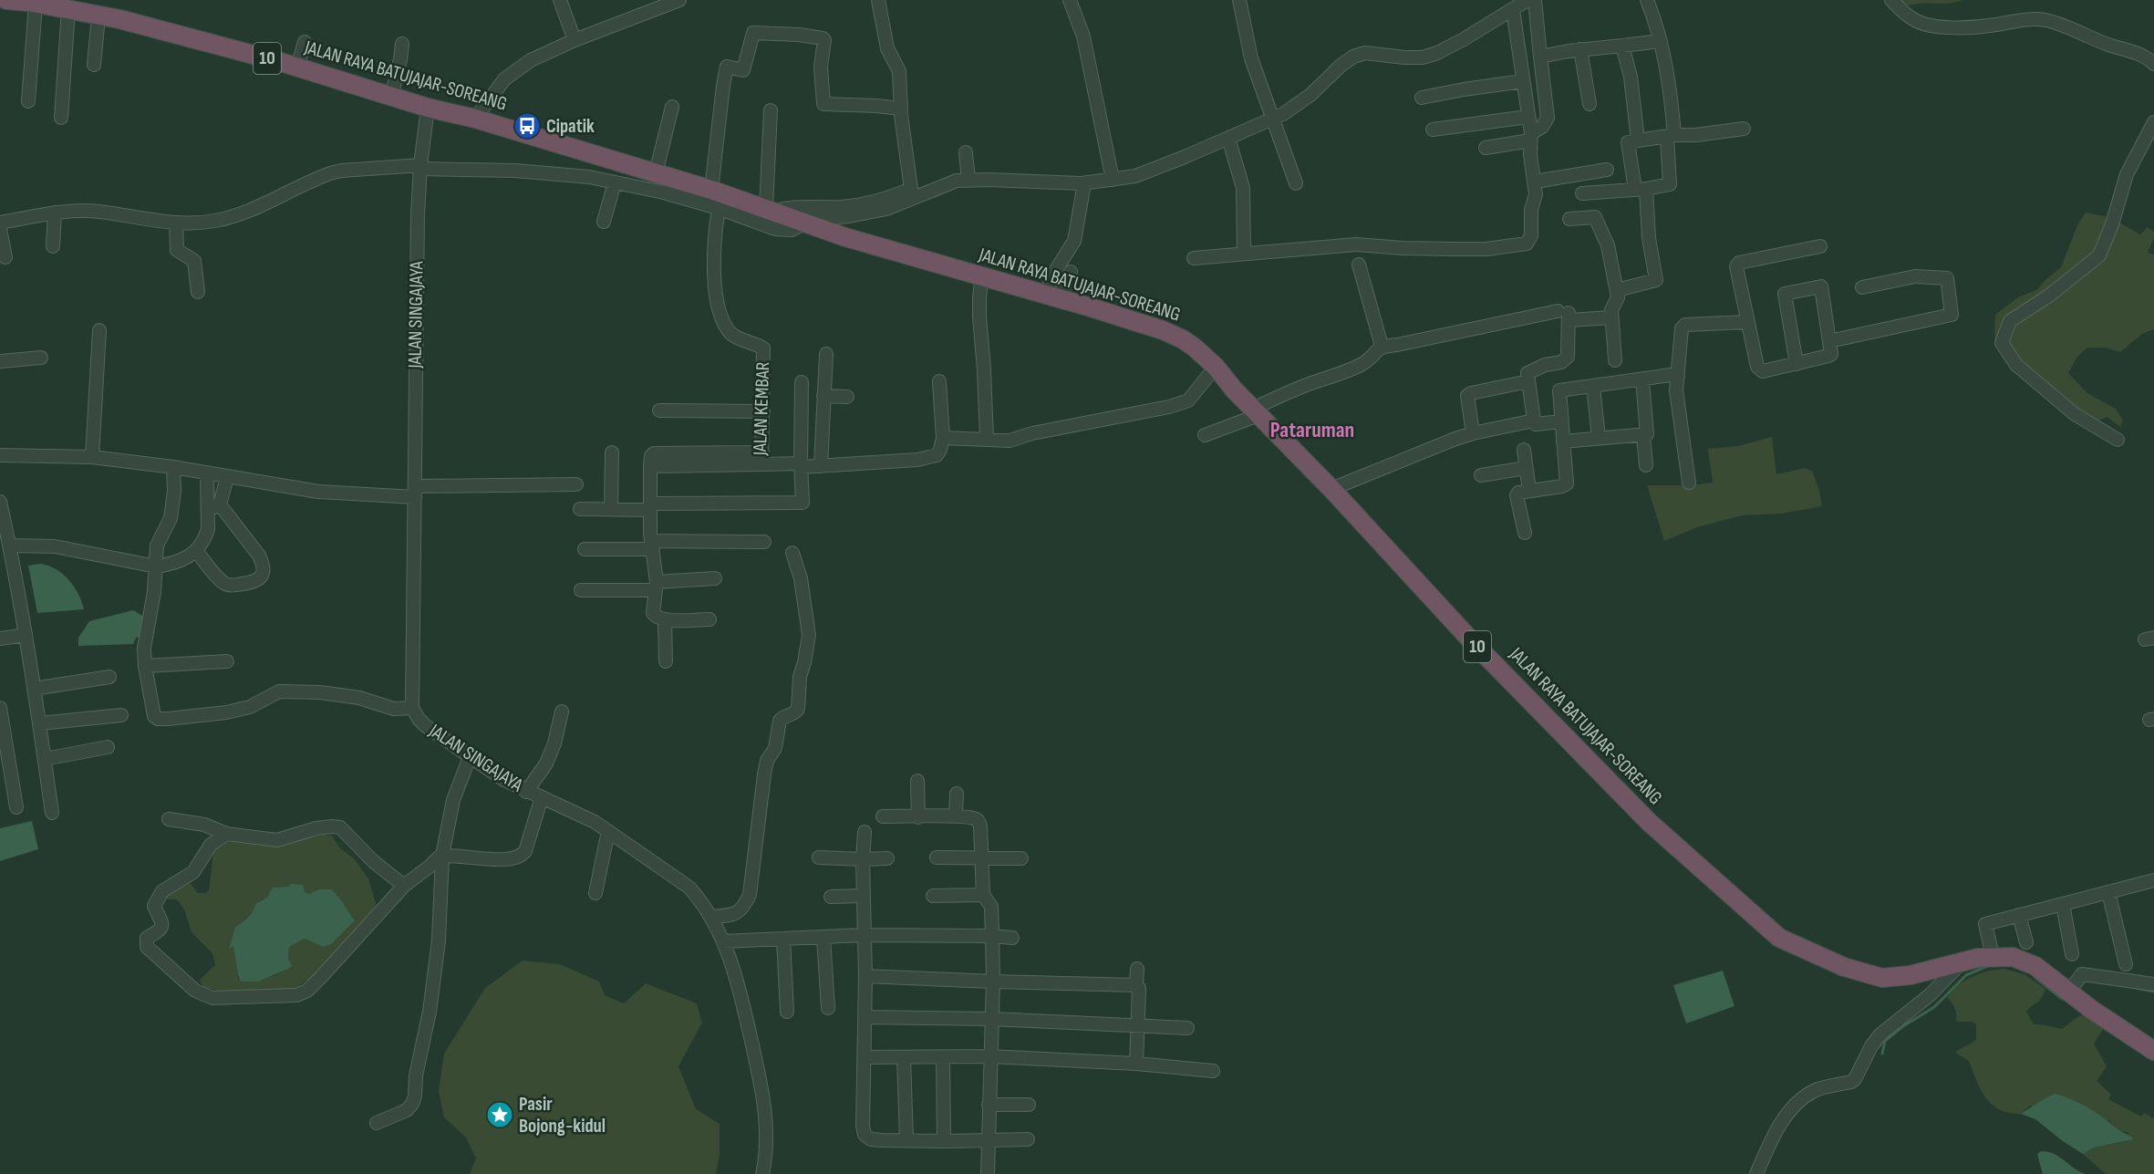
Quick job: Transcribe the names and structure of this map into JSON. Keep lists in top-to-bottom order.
{
  "streets": {
    "highway": ["10", "JALAN RAYA BATUJAJAR-SOREANG"],
    "street": ["JALAN SINGAJAYA", "JALAN KEMBAR"]
  },
  "crossings": [
    ["JALAN RAYA BATUJAJAR-SOREANG", "JALAN SINGAJAYA"],
    ["JALAN RAYA BATUJAJAR-SOREANG", "JALAN KEMBAR"]
  ],
  "districts": ["Pataruman"],
  "places": {
    "bus stop": ["Cipatik"],
    "place": ["Pasir Bojong-kidul"]
  }
}
